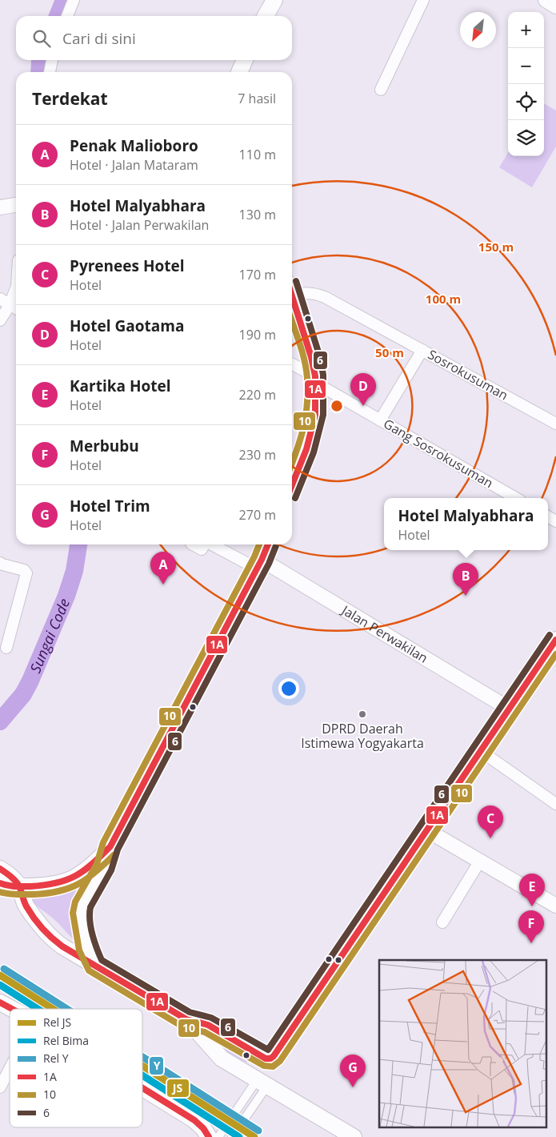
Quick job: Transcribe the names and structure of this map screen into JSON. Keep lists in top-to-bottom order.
{
  "streets": {
    "street": ["Sosrokusuman", "Gang Sosrokusuman", "Jalan Perwakilan"]
  },
  "water": ["Sungai Code"],
  "places": ["DPRD Daerah Istimewa Yogyakarta"],
  "lines": [
    "transit line 6",
    "transit line 1A",
    "transit line 10",
    "rail line Y",
    "rail line JS",
    "rail line Bima"
  ],
  "legend": [
    "Rel JS",
    "Rel Bima",
    "Rel Y",
    "1A",
    "10",
    "6"
  ],
  "north": "bottom left",
  "page": {
    "map_buttons": ["+", "−"],
    "search": "Cari di sini",
    "heading": ["Terdekat", "7 hasil"],
    "list": [
      {
        "mark": "A",
        "name": "Penak Malioboro",
        "note": "Hotel · Jalan Mataram",
        "value": "110 m"
      },
      {
        "mark": "B",
        "name": "Hotel Malyabhara",
        "note": "Hotel · Jalan Perwakilan",
        "value": "130 m"
      },
      {
        "mark": "C",
        "name": "Pyrenees Hotel",
        "note": "Hotel",
        "value": "170 m"
      },
      {
        "mark": "D",
        "name": "Hotel Gaotama",
        "note": "Hotel",
        "value": "190 m"
      },
      {
        "mark": "E",
        "name": "Kartika Hotel",
        "note": "Hotel",
        "value": "220 m"
      },
      {
        "mark": "F",
        "name": "Merbubu",
        "note": "Hotel",
        "value": "230 m"
      },
      {
        "mark": "G",
        "name": "Hotel Trim",
        "note": "Hotel",
        "value": "270 m"
      }
    ],
    "pins": [
      "D",
      "A",
      "B",
      "C",
      "E",
      "F",
      "G"
    ],
    "popup": ["Hotel Malyabhara", "Hotel"]
  },
  "rings": ["150 m", "100 m", "50 m"]
}
